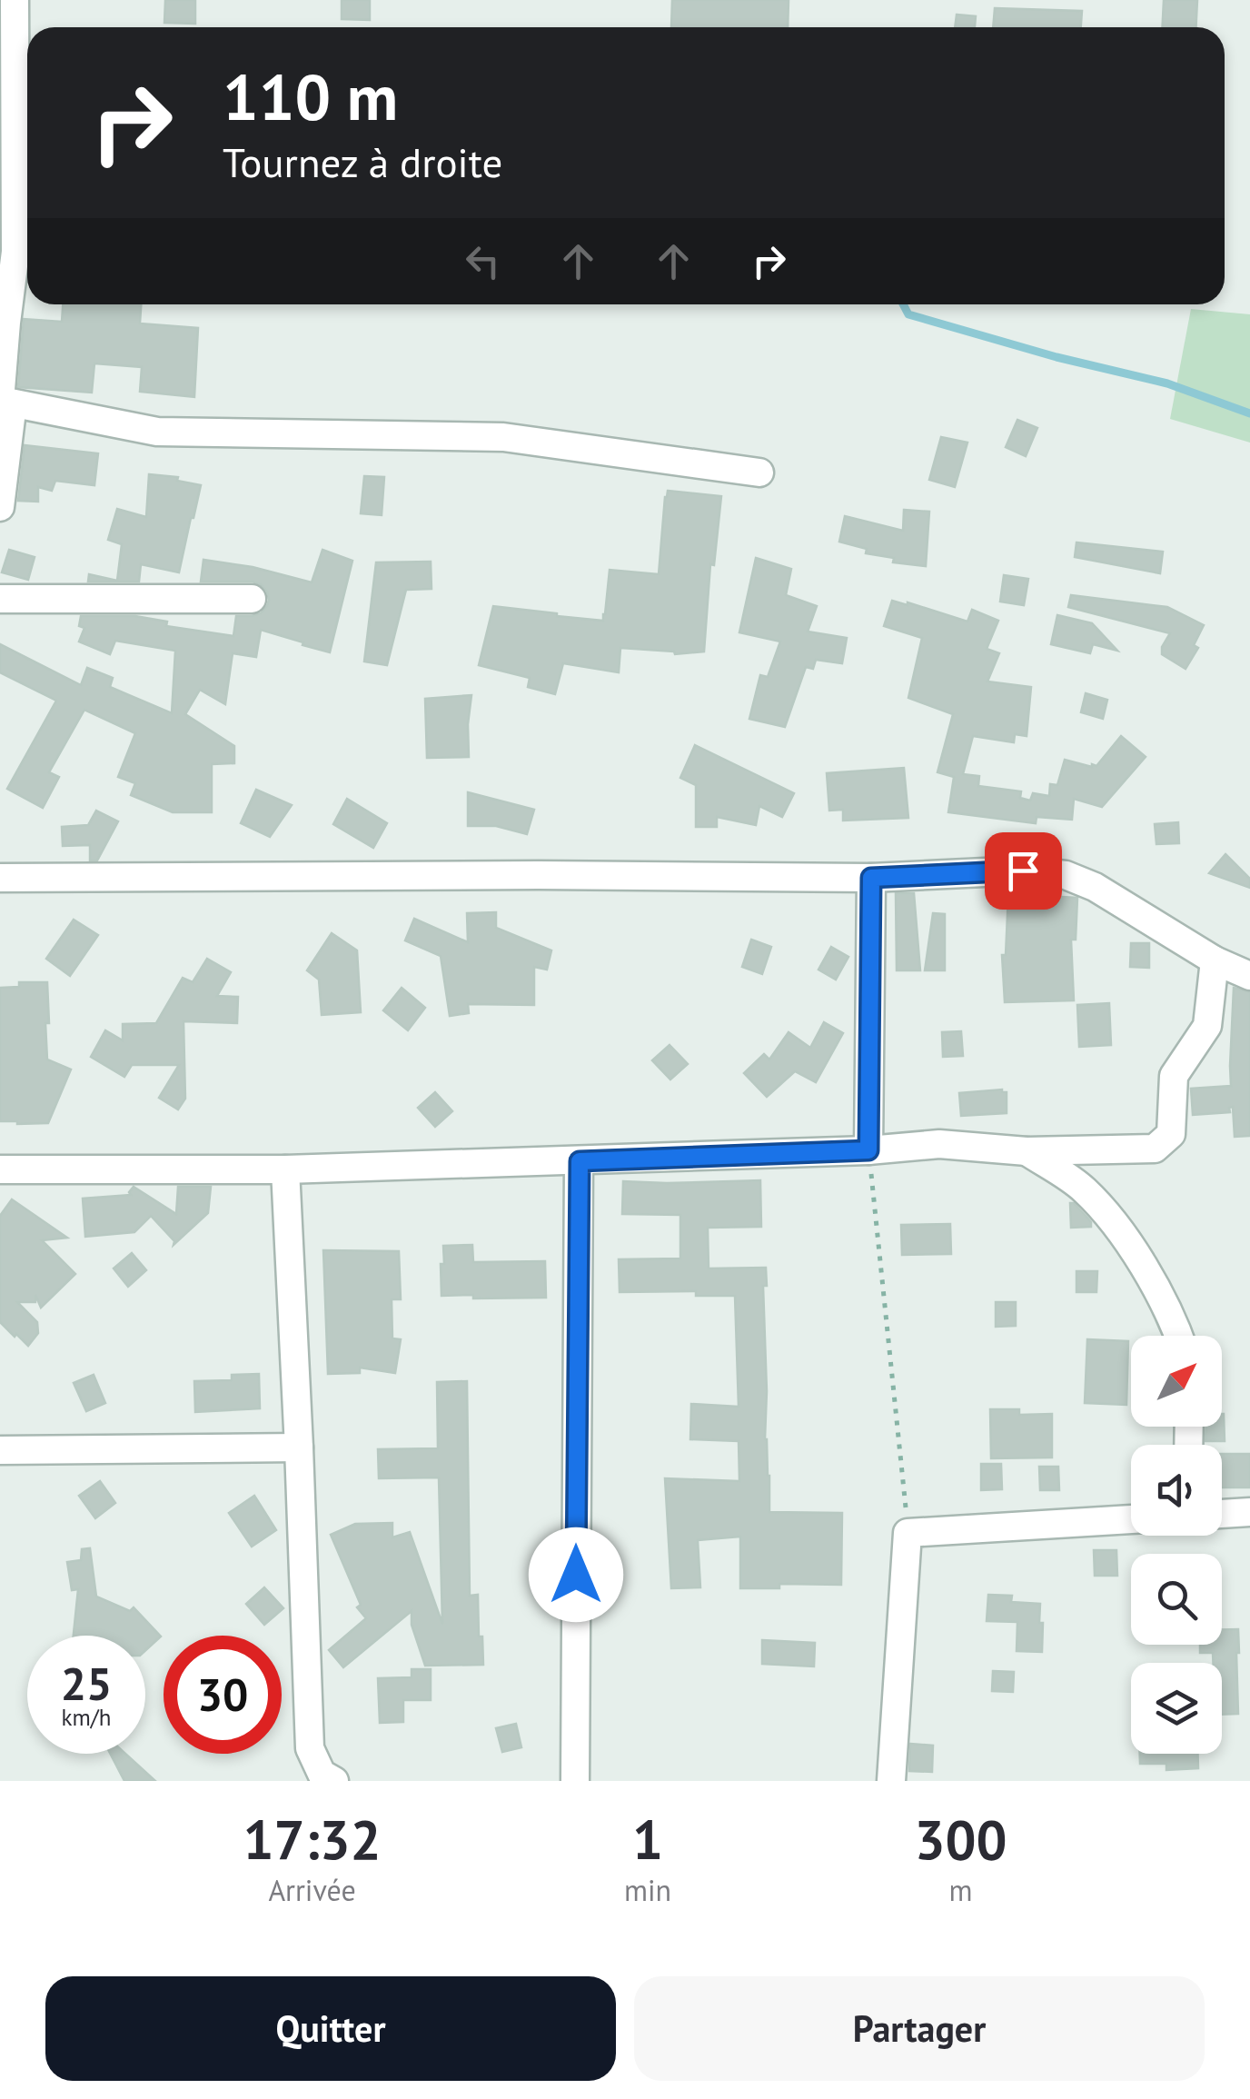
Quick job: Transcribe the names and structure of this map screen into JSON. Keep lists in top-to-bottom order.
{
  "north": "top right",
  "page": {
    "turn": ["110 m", "Tournez à droite"],
    "speed": "25 km/h",
    "limit": "30",
    "eta": [
      "17:32",
      "Arrivée",
      "1",
      "min",
      "300",
      "m"
    ],
    "buttons": ["Quitter", "Partager"]
  }
}
